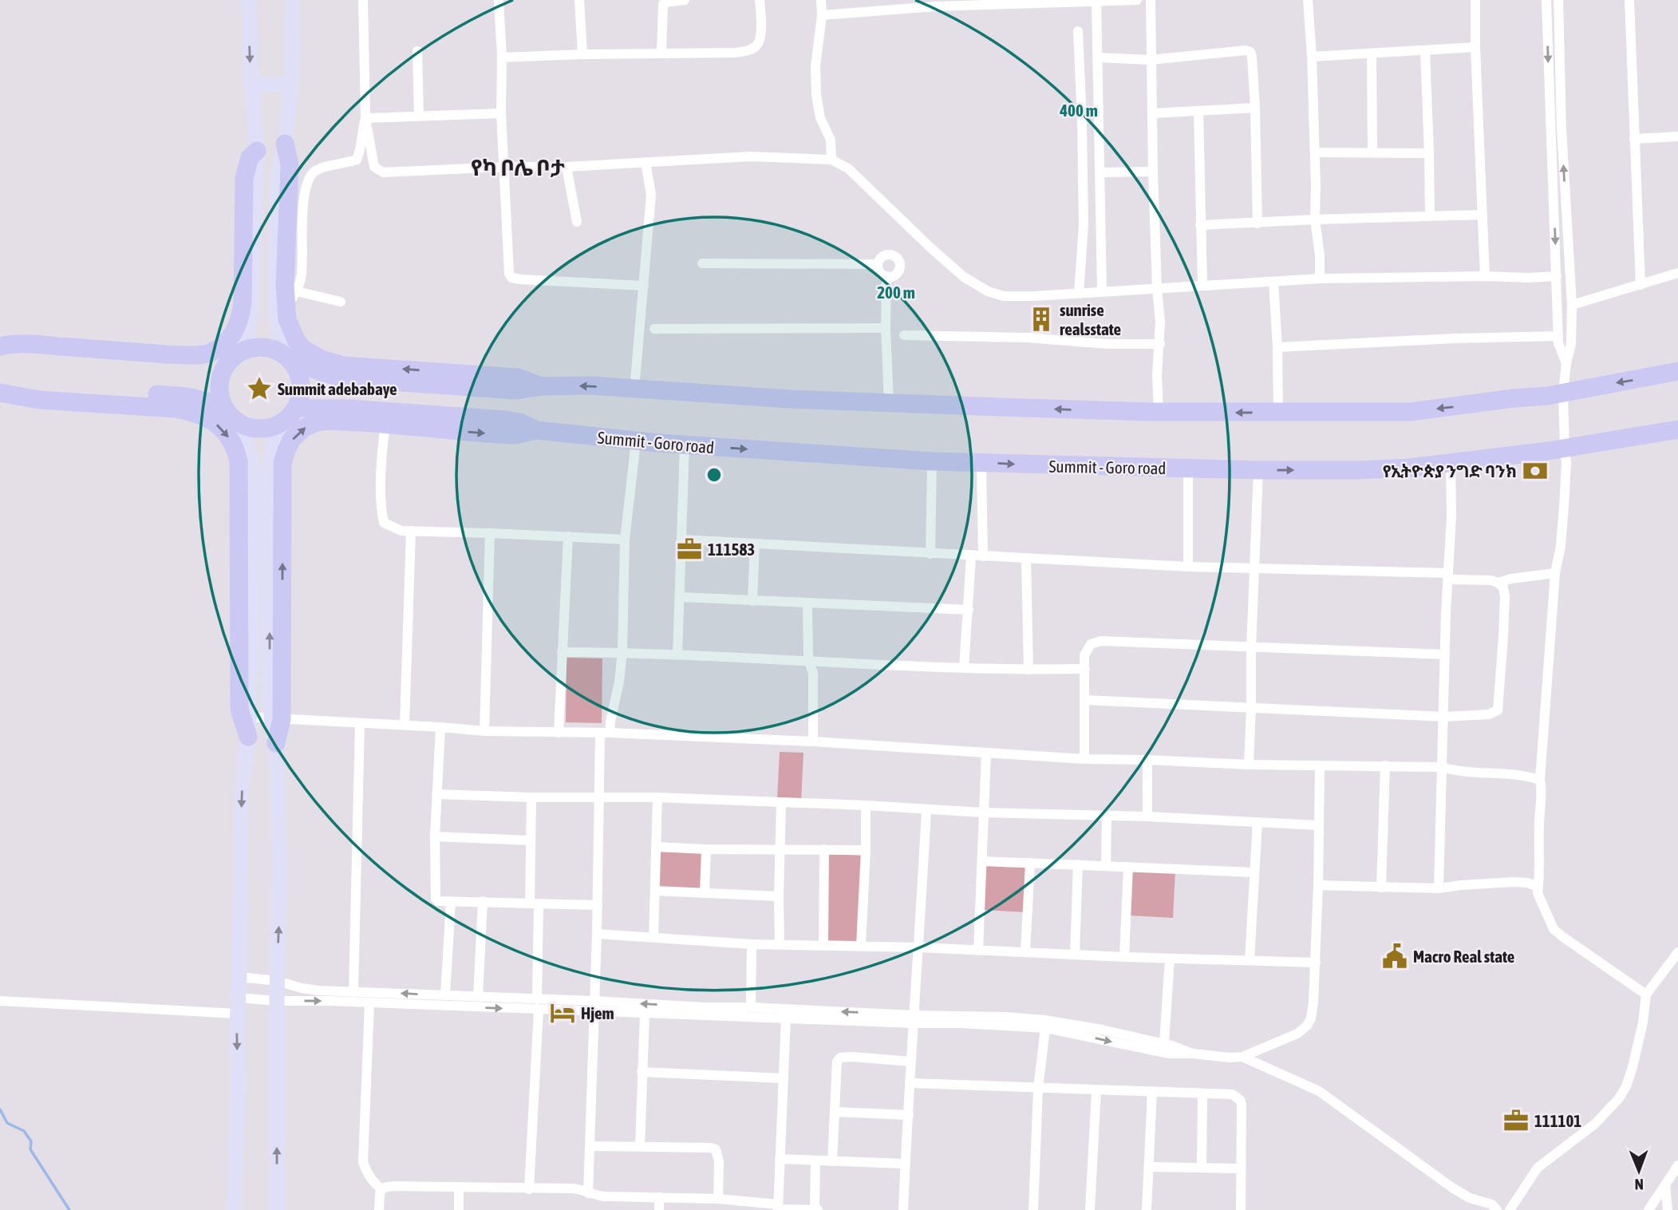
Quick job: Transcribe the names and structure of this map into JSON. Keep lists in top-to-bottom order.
{
  "streets": {
    "highway": ["Summit - Goro road"]
  },
  "districts": ["የካ ቦሌ ቦታ"],
  "places": {
    "building": ["sunrise realsstate"],
    "place": ["Summit adebabaye"],
    "bank": ["የኢትዮጵያ ንግድ ባንክ"],
    "office": ["111583", "111101"],
    "public building": ["Macro Real state"],
    "hotel": ["Hjem"]
  },
  "north": "bottom",
  "rings": ["400 m", "200 m"]
}
